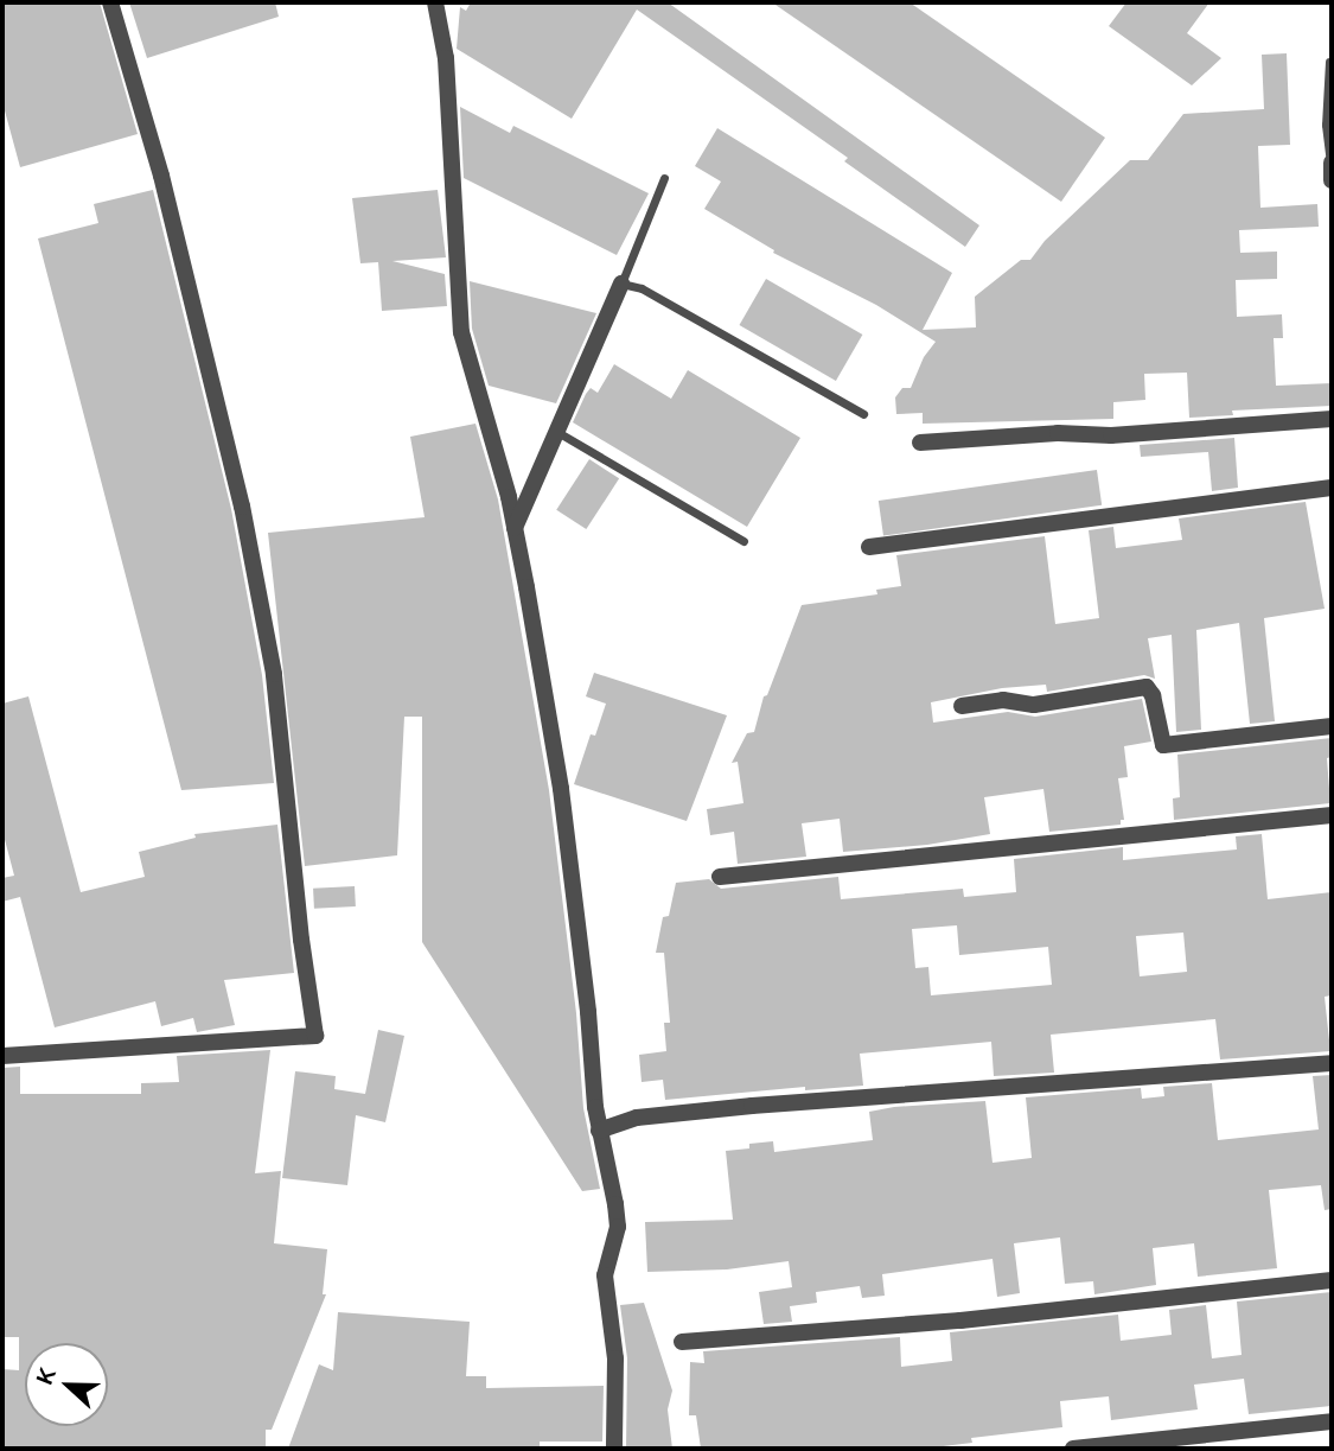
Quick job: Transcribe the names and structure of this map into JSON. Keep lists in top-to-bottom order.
{
  "north": "left"
}
